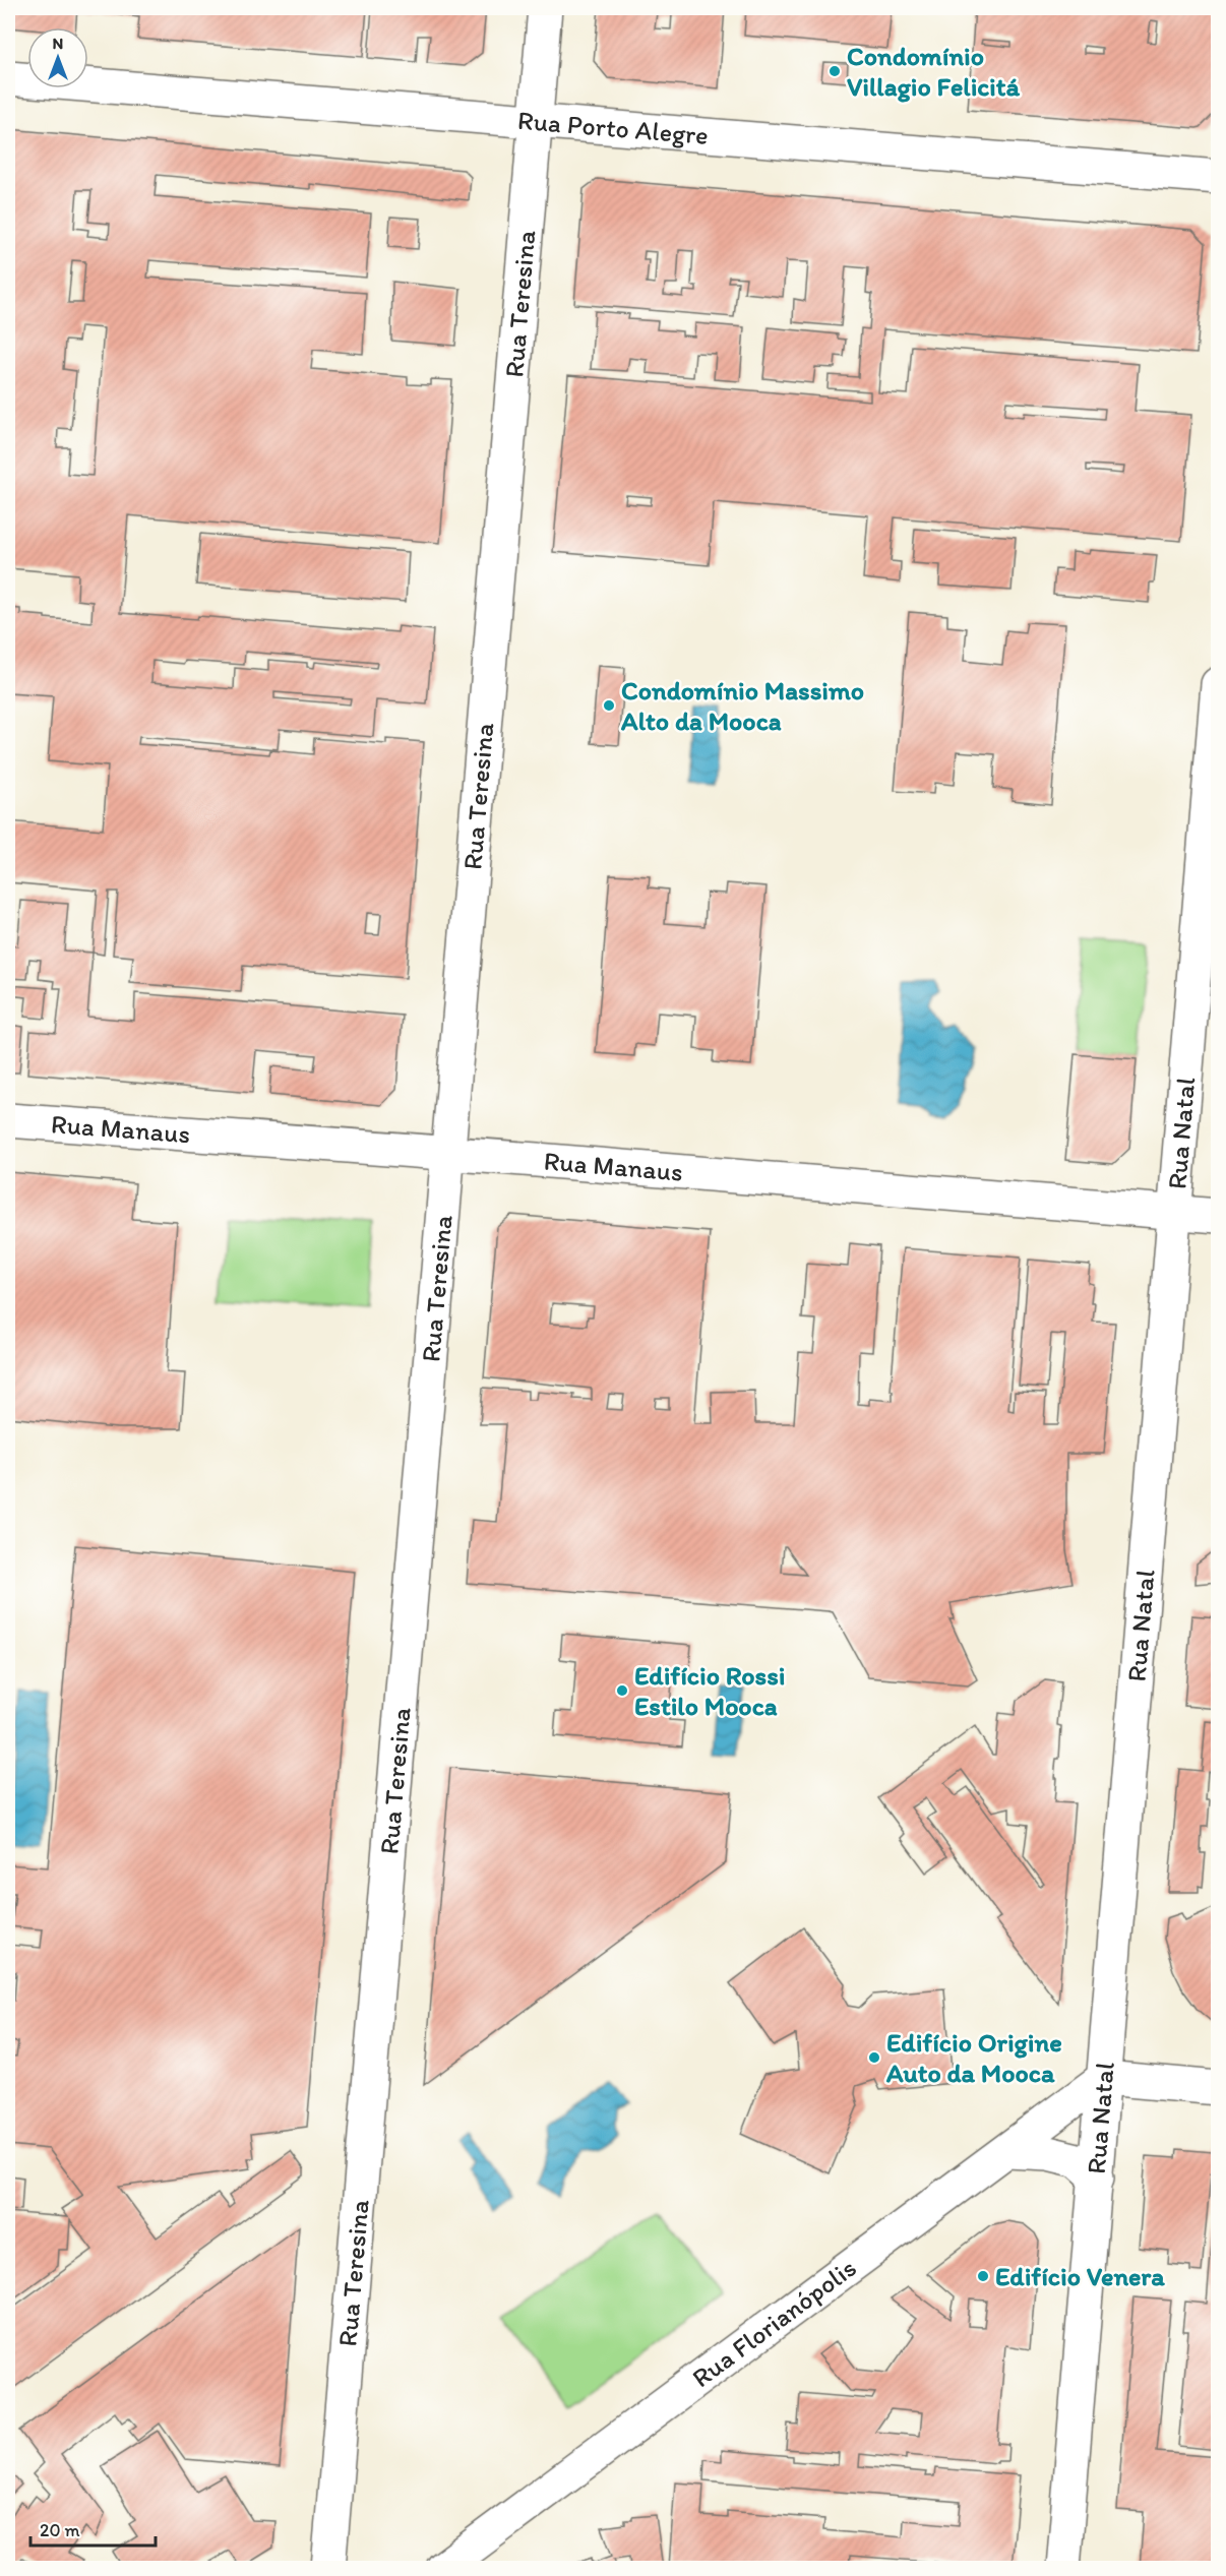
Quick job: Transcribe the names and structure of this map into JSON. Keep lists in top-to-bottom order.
{
  "streets": {
    "street": [
      "Rua Porto Alegre",
      "Rua Teresina",
      "Rua Manaus",
      "Rua Natal",
      "Rua Florianópolis"
    ]
  },
  "crossings": [
    ["Rua Porto Alegre", "Rua Teresina"],
    ["Rua Teresina", "Rua Manaus"],
    ["Rua Manaus", "Rua Natal"],
    ["Rua Natal", "Rua Florianópolis"]
  ],
  "places": [
    "Condomínio Villagio Felicitá",
    "Condomínio Massimo Alto da Mooca",
    "Edifício Rossi Estilo Mooca",
    "Edifício Origine Auto da Mooca",
    "Edifício Venera"
  ],
  "scale_bar": "20 m",
  "north": "top"
}
